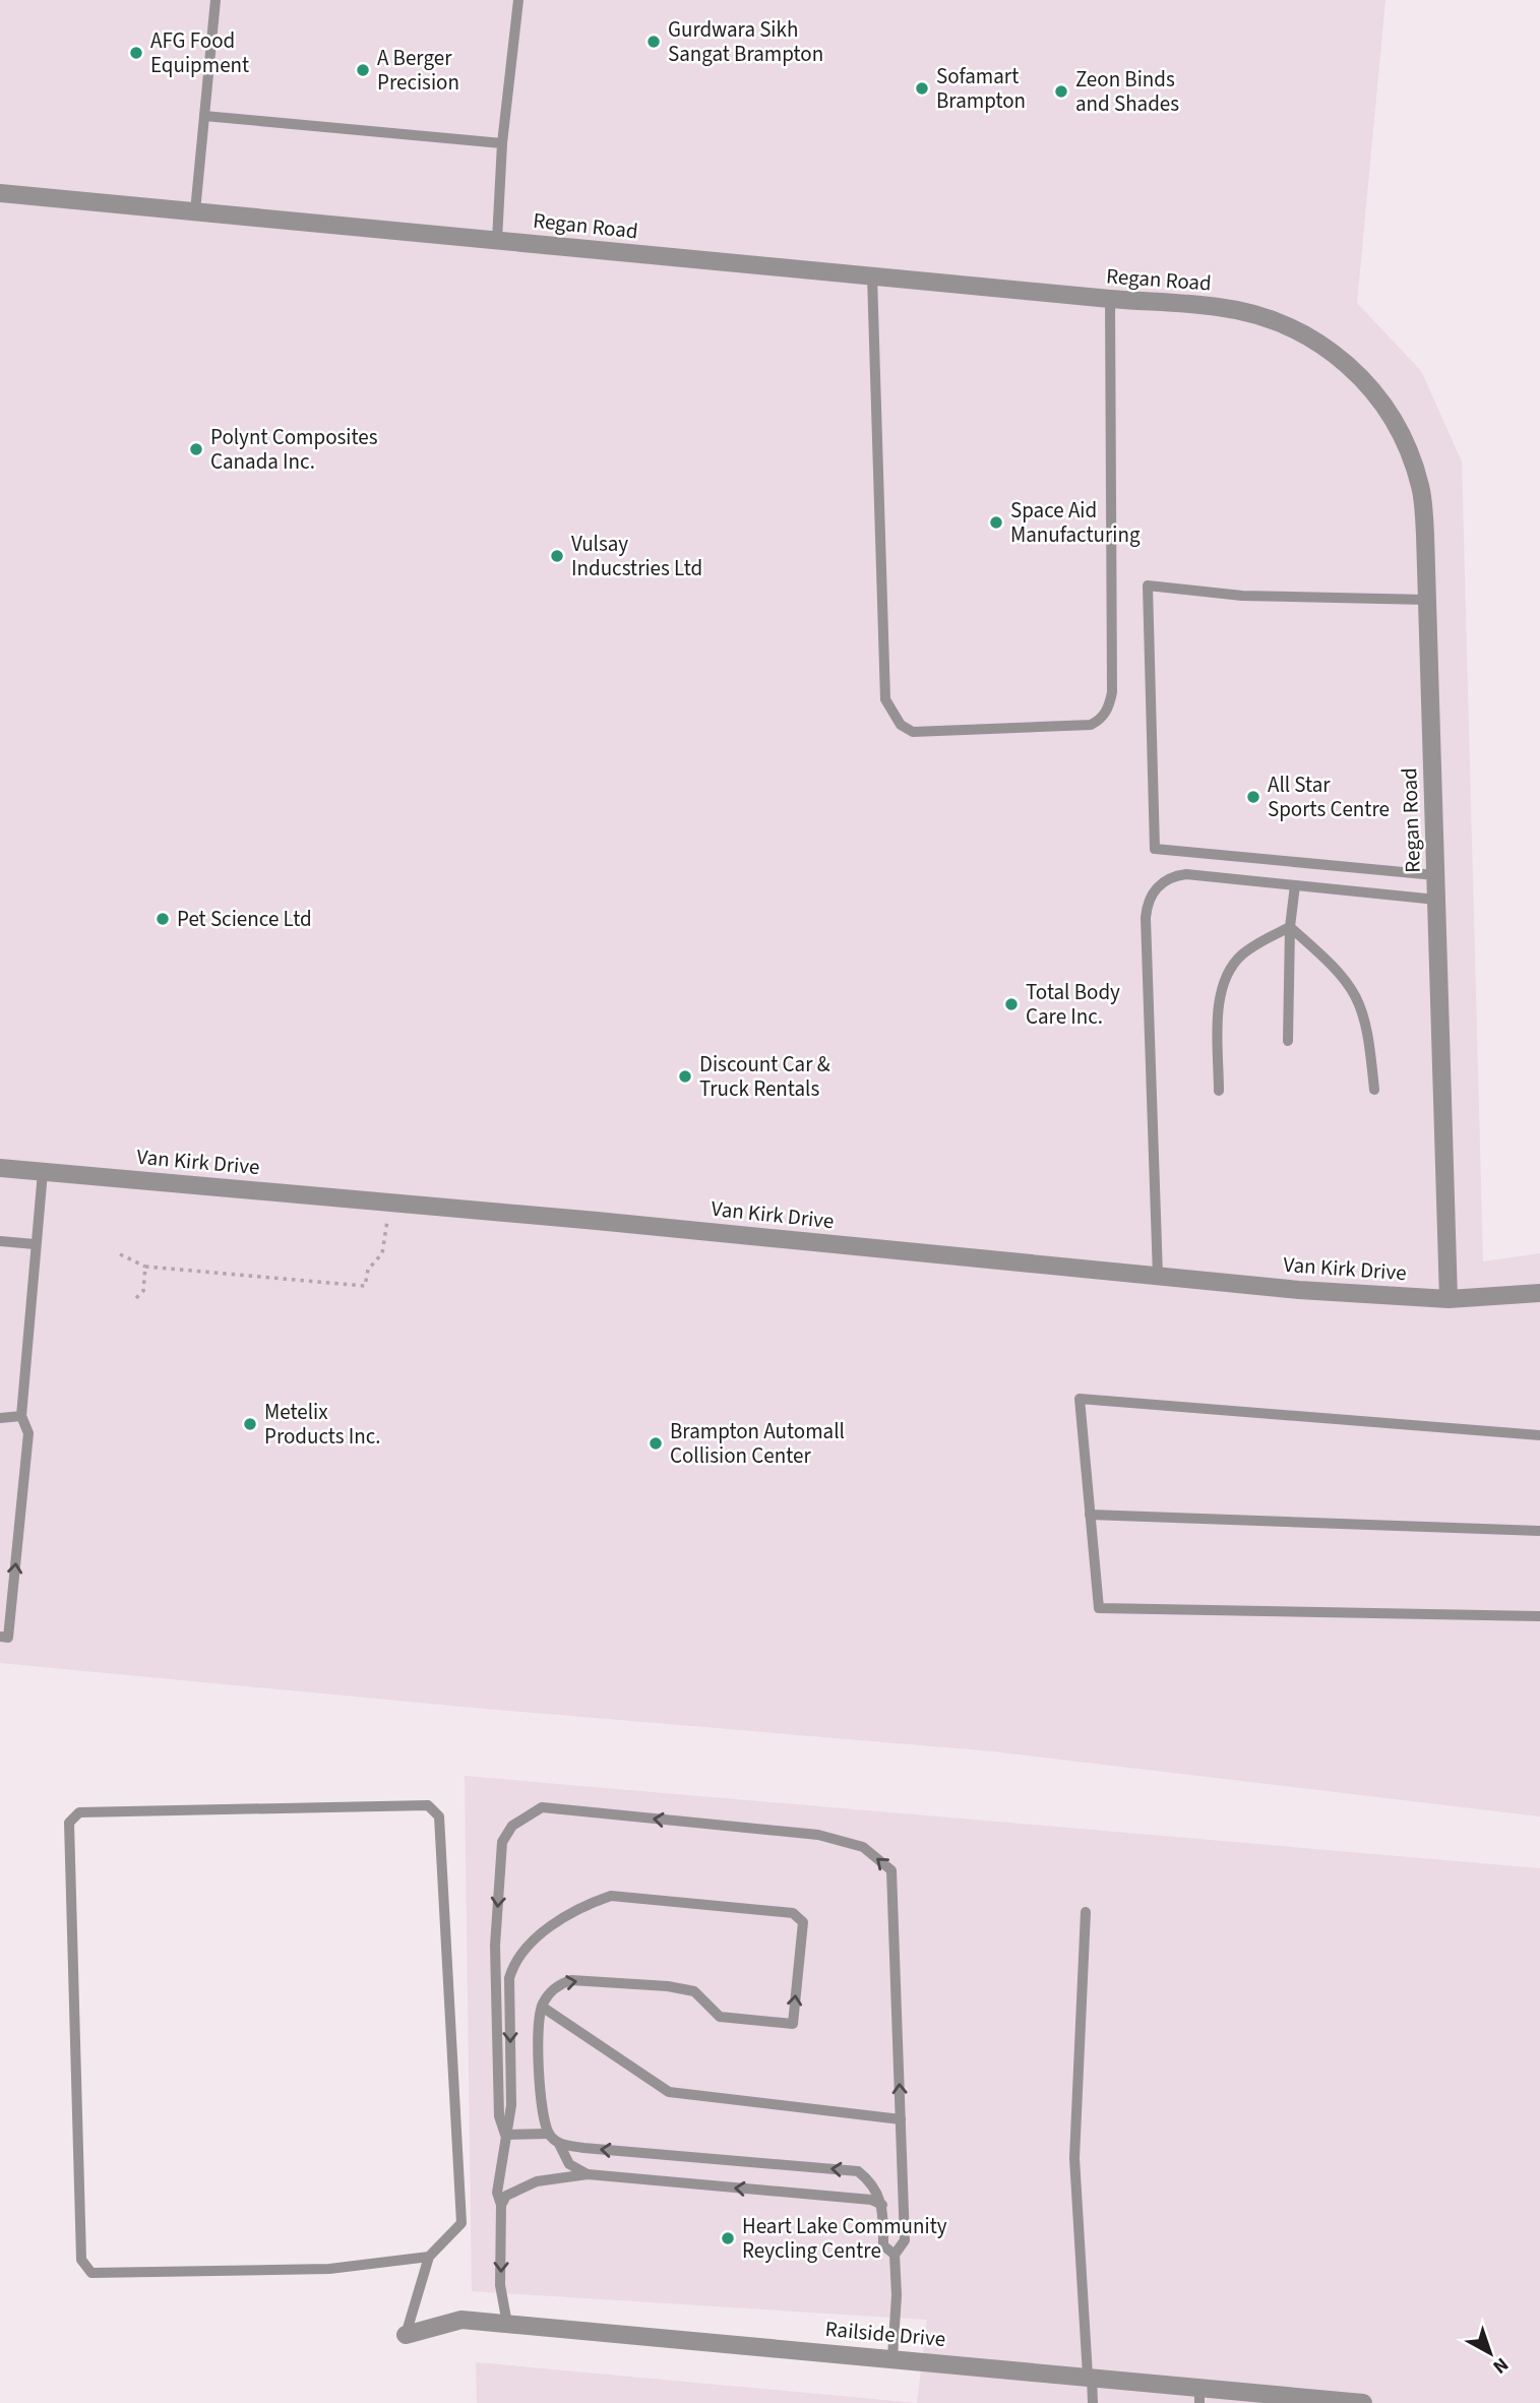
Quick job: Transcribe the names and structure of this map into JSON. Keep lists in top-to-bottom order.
{
  "streets": {
    "street": ["Regan Road", "Van Kirk Drive", "Railside Drive"]
  },
  "crossings": [
    ["Regan Road", "Van Kirk Drive"]
  ],
  "places": [
    "Gurdwara Sikh Sangat Brampton",
    "AFG Food Equipment",
    "A Berger Precision",
    "Sofamart Brampton",
    "Zeon Binds and Shades",
    "Polynt Composites Canada Inc.",
    "Space Aid Manufacturing",
    "Vulsay Inducstries Ltd",
    "All Star Sports Centre",
    "Pet Science Ltd",
    "Total Body Care Inc.",
    "Discount Car & Truck Rentals",
    "Metelix Products Inc.",
    "Brampton Automall Collision Center",
    "Heart Lake Community Reycling Centre"
  ],
  "north": "bottom right"
}
